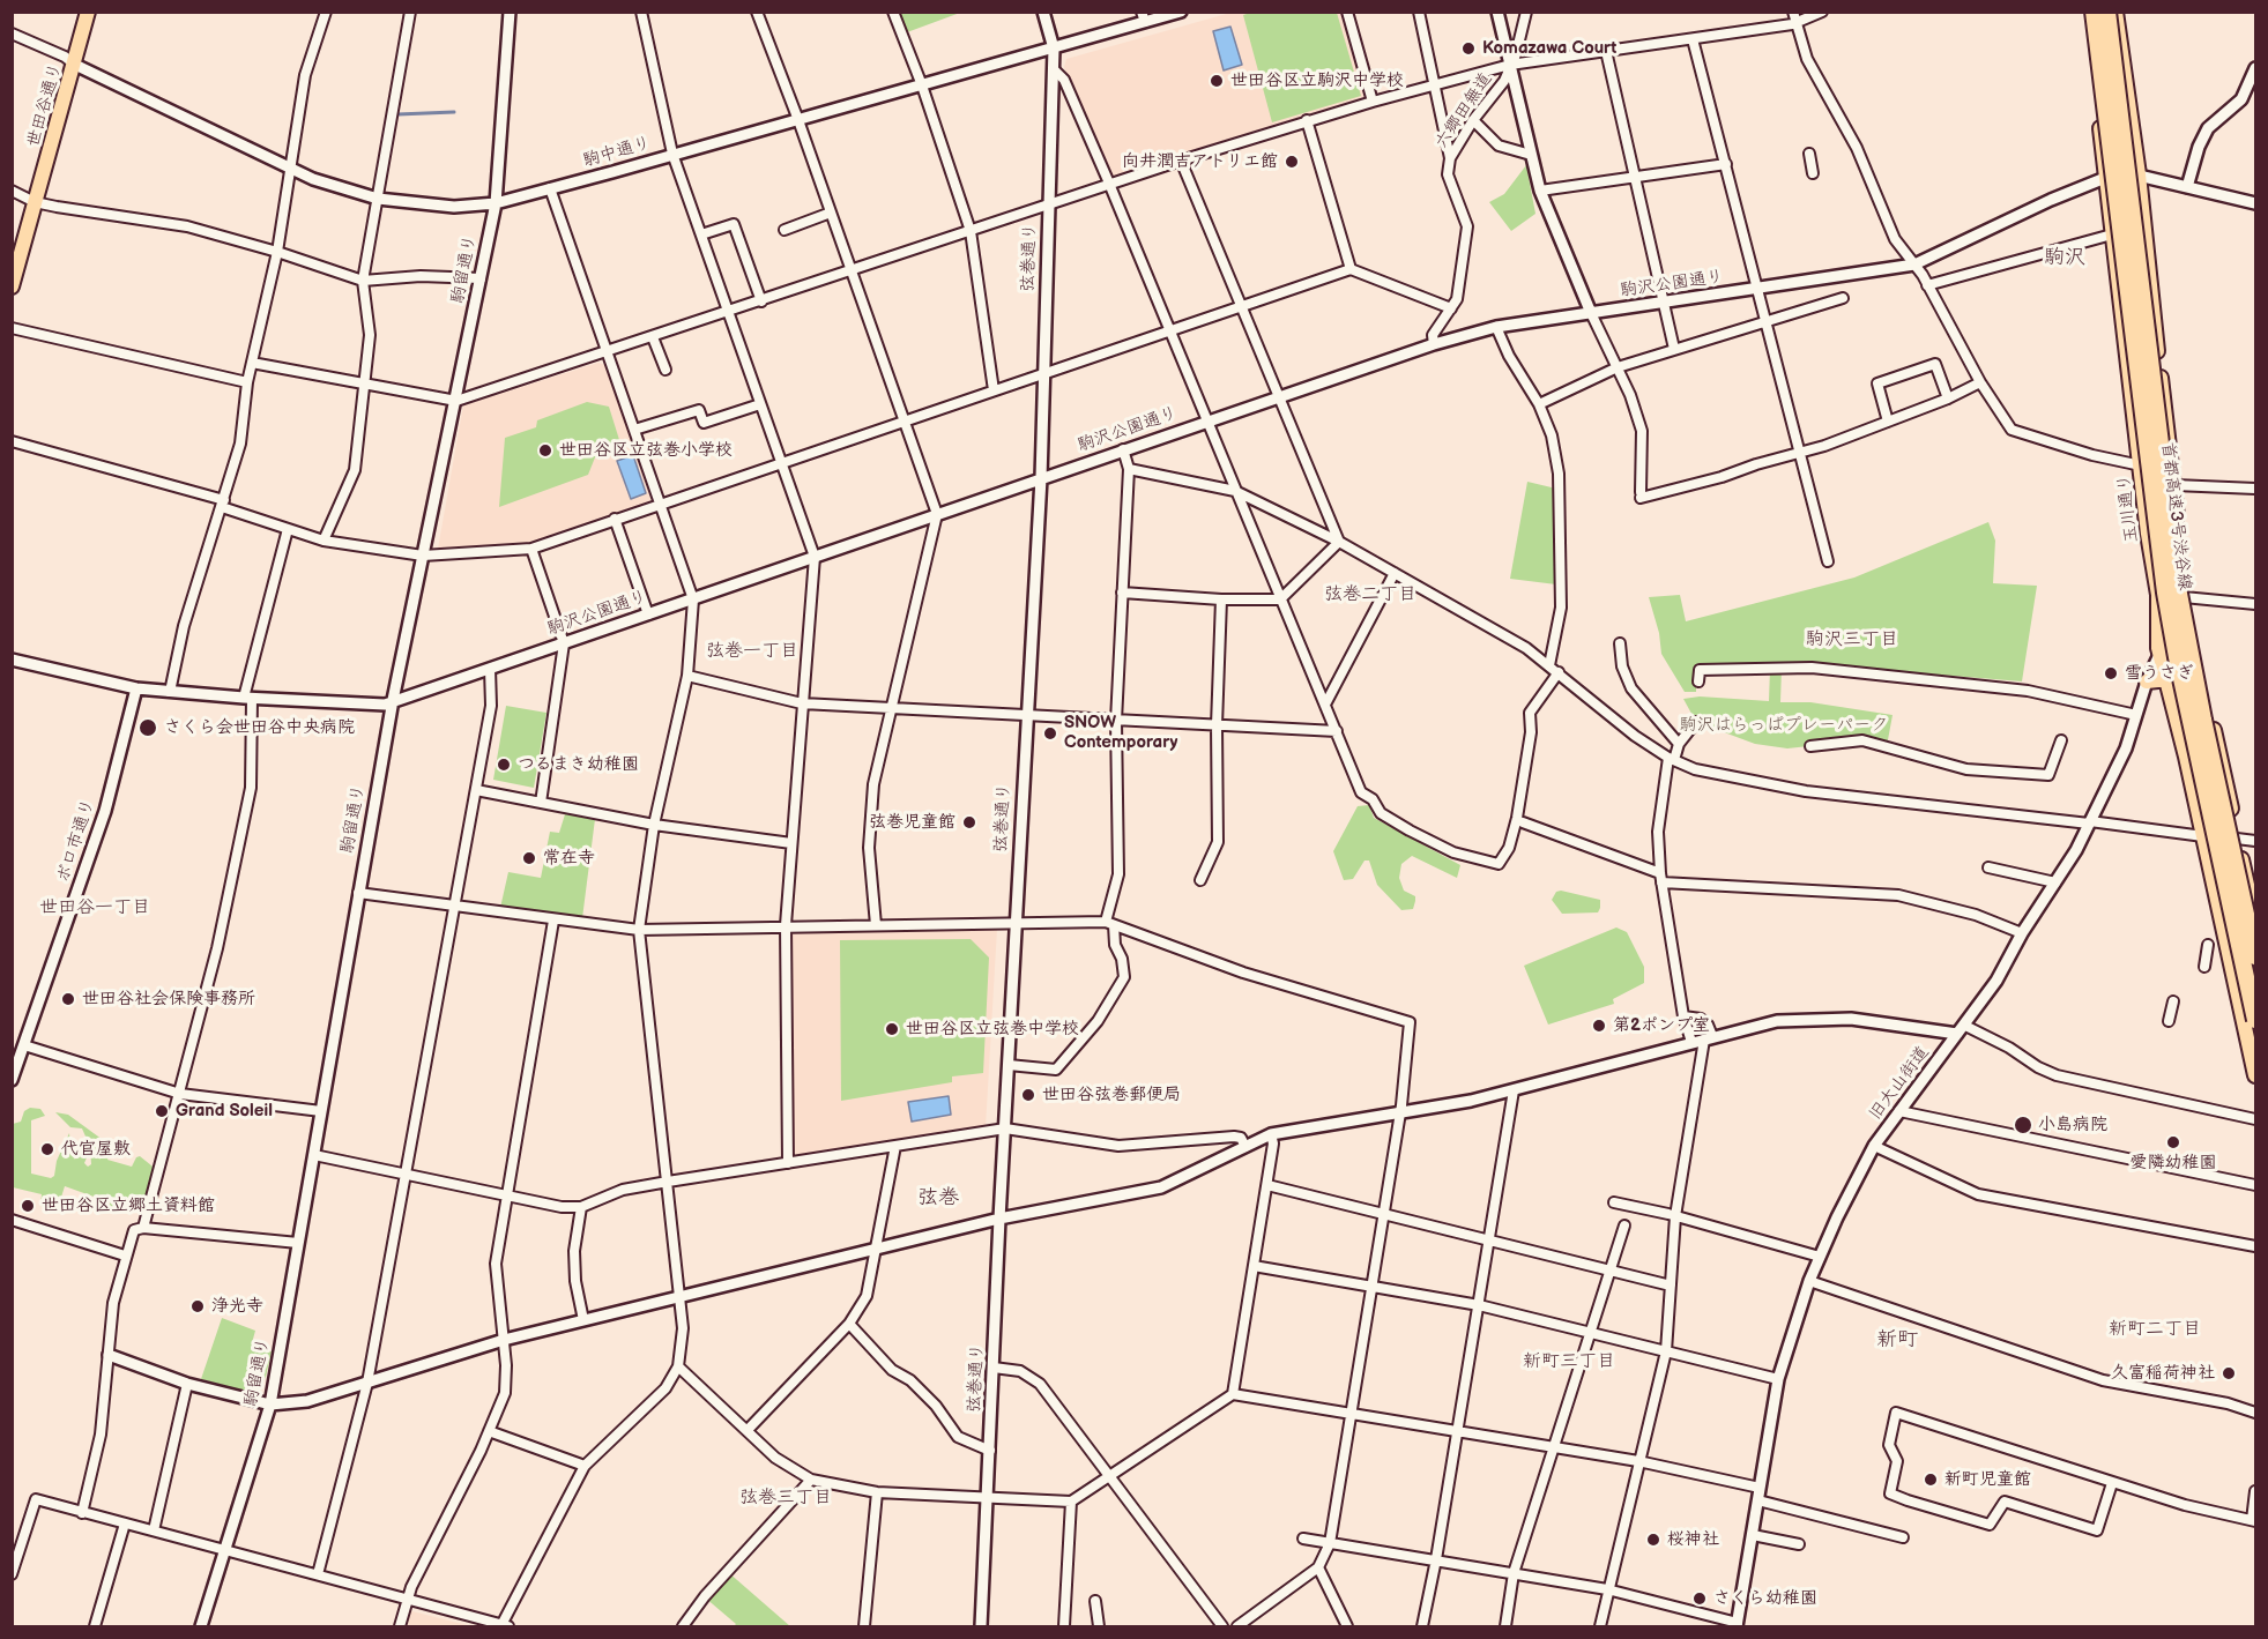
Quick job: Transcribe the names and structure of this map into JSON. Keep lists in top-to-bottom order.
{
  "streets": {
    "highway": ["首都高速3号渋谷線"],
    "main road": ["世田谷通り", "玉川通り"],
    "street": [
      "六郷田無道",
      "駒中通り",
      "弦巻通り",
      "駒留通り",
      "駒沢公園通り",
      "ボロ市通り",
      "旧大山街道"
    ]
  },
  "crossings": [
    ["世田谷通り", "駒中通り"],
    ["六郷田無道", "駒沢公園通り"],
    ["駒中通り", "弦巻通り"],
    ["駒中通り", "駒留通り"],
    ["弦巻通り", "駒沢公園通り"],
    ["駒留通り", "駒沢公園通り"],
    ["駒沢公園通り", "玉川通り"],
    ["駒沢公園通り", "ボロ市通り"],
    ["玉川通り", "旧大山街道"]
  ],
  "districts": [
    "駒沢",
    "弦巻二丁目",
    "駒沢三丁目",
    "弦巻一丁目",
    "世田谷一丁目",
    "弦巻",
    "新町二丁目",
    "新町",
    "新町三丁目",
    "弦巻三丁目"
  ],
  "parks": ["駒沢はらっぱプレーパーク"],
  "places": [
    "Komazawa Court",
    "世田谷区立駒沢中学校",
    "向井潤吉アトリエ館",
    "世田谷区立弦巻小学校",
    "雪うさぎ",
    "さくら会世田谷中央病院",
    "SNOW Contemporary",
    "つるまき幼稚園",
    "弦巻児童館",
    "常在寺",
    "世田谷社会保険事務所",
    "第2ポンプ室",
    "世田谷区立弦巻中学校",
    "世田谷弦巻郵便局",
    "Grand Soleil",
    "小島病院",
    "愛隣幼稚園",
    "代官屋敷",
    "世田谷区立郷土資料館",
    "浄光寺",
    "久富稲荷神社",
    "新町児童館",
    "桜神社",
    "さくら幼稚園"
  ]
}
